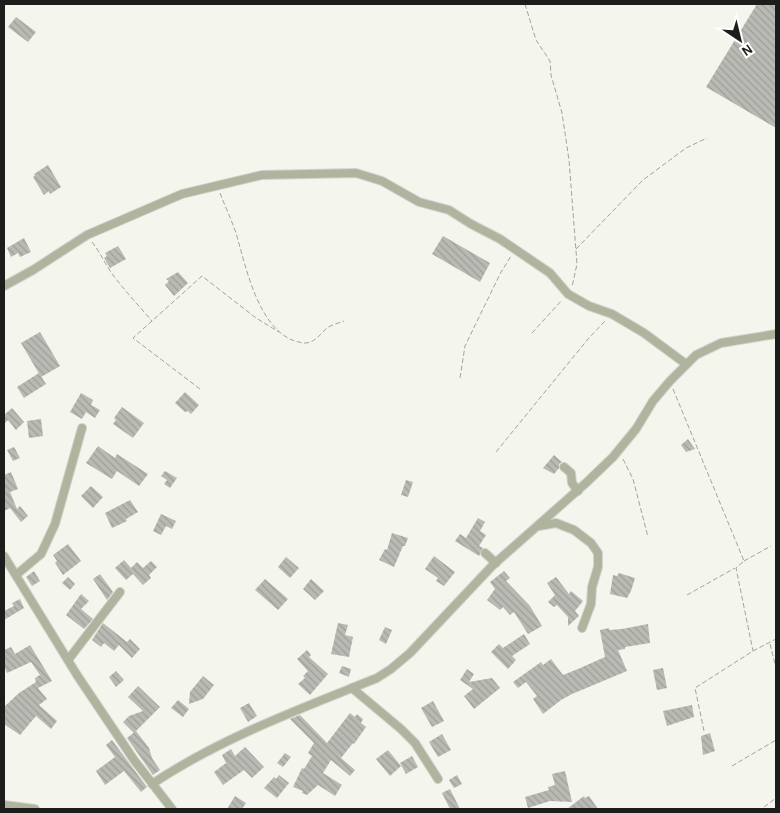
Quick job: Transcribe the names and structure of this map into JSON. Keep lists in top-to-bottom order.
{
  "north": "bottom right"
}
